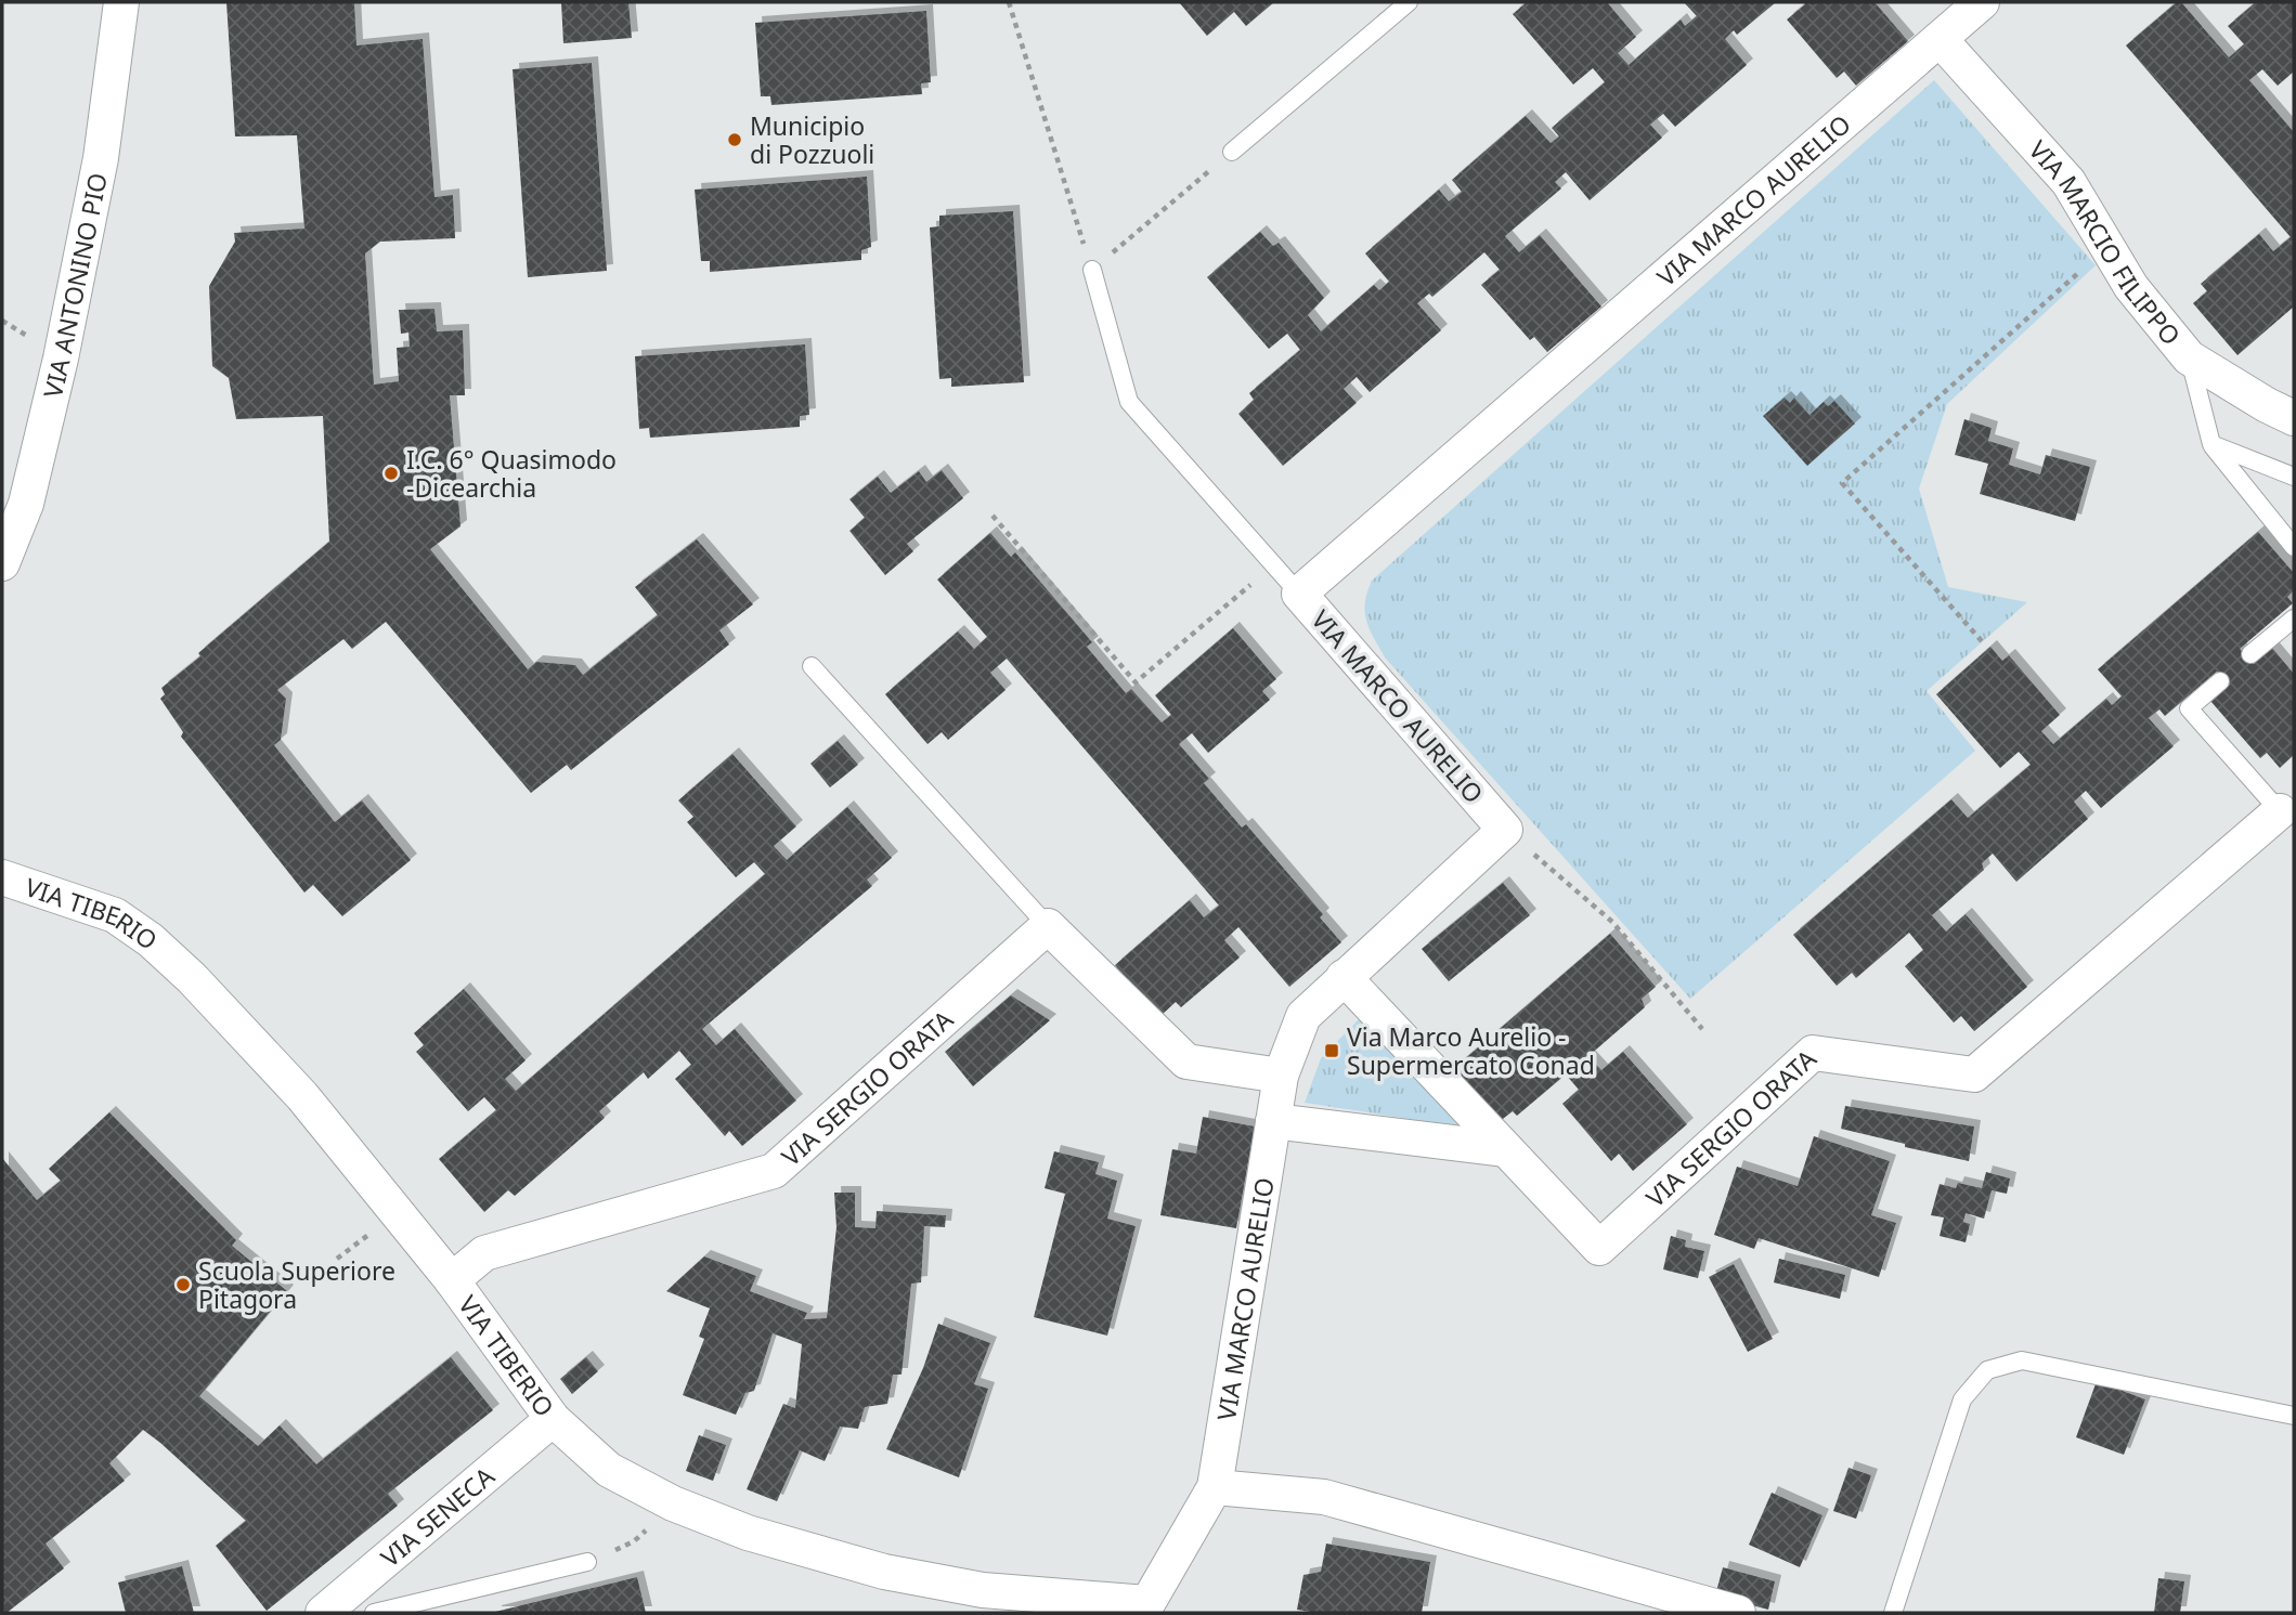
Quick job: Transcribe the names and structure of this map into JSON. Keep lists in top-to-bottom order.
{
  "streets": {
    "street": [
      "VIA MARCO AURELIO",
      "VIA MARCIO FILIPPO",
      "VIA ANTONINO PIO",
      "VIA TIBERIO",
      "VIA SERGIO ORATA",
      "VIA SENECA"
    ]
  },
  "crossings": [
    ["VIA MARCO AURELIO", "VIA MARCIO FILIPPO"],
    ["VIA MARCO AURELIO", "VIA TIBERIO"],
    ["VIA MARCO AURELIO", "VIA SERGIO ORATA"],
    ["VIA TIBERIO", "VIA SERGIO ORATA"],
    ["VIA TIBERIO", "VIA SENECA"]
  ],
  "places": {
    "other": ["Municipio di Pozzuoli", "I.C. 6° Quasimodo -Dicearchia", "Scuola Superiore Pitagora"],
    "transit": ["Via Marco Aurelio - Supermercato Conad"]
  }
}
